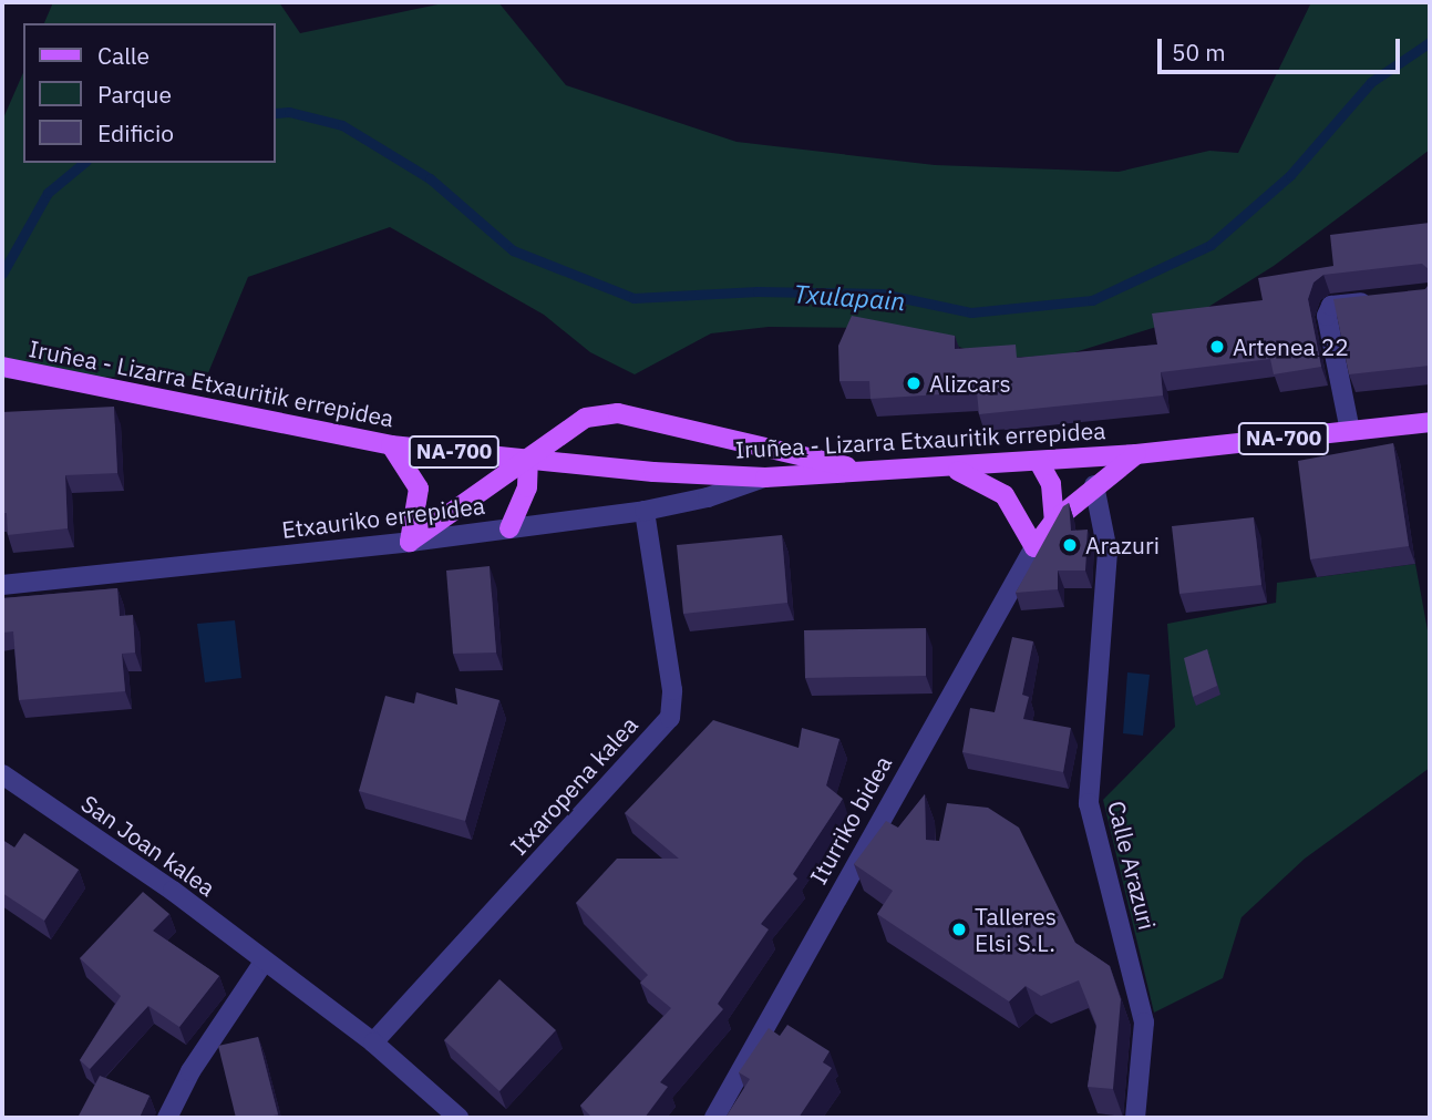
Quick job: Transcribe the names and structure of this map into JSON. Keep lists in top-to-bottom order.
{
  "streets": {
    "main road": ["Iruñea - Lizarra Etxauritik errepidea", "NA-700"],
    "street": [
      "Etxauriko errepidea",
      "Itxaropena kalea",
      "Iturriko bidea",
      "San Joan kalea",
      "Calle Arazuri"
    ]
  },
  "crossings": [
    ["Iruñea - Lizarra Etxauritik errepidea", "Etxauriko errepidea"],
    ["Etxauriko errepidea", "Itxaropena kalea"],
    ["Itxaropena kalea", "San Joan kalea"]
  ],
  "water": ["Txulapain"],
  "places": [
    "Artenea 22",
    "Alizcars",
    "Arazuri",
    "Talleres Elsi S.L."
  ],
  "legend": ["Calle", "Parque", "Edificio"],
  "scale_bar": "50 m"
}
